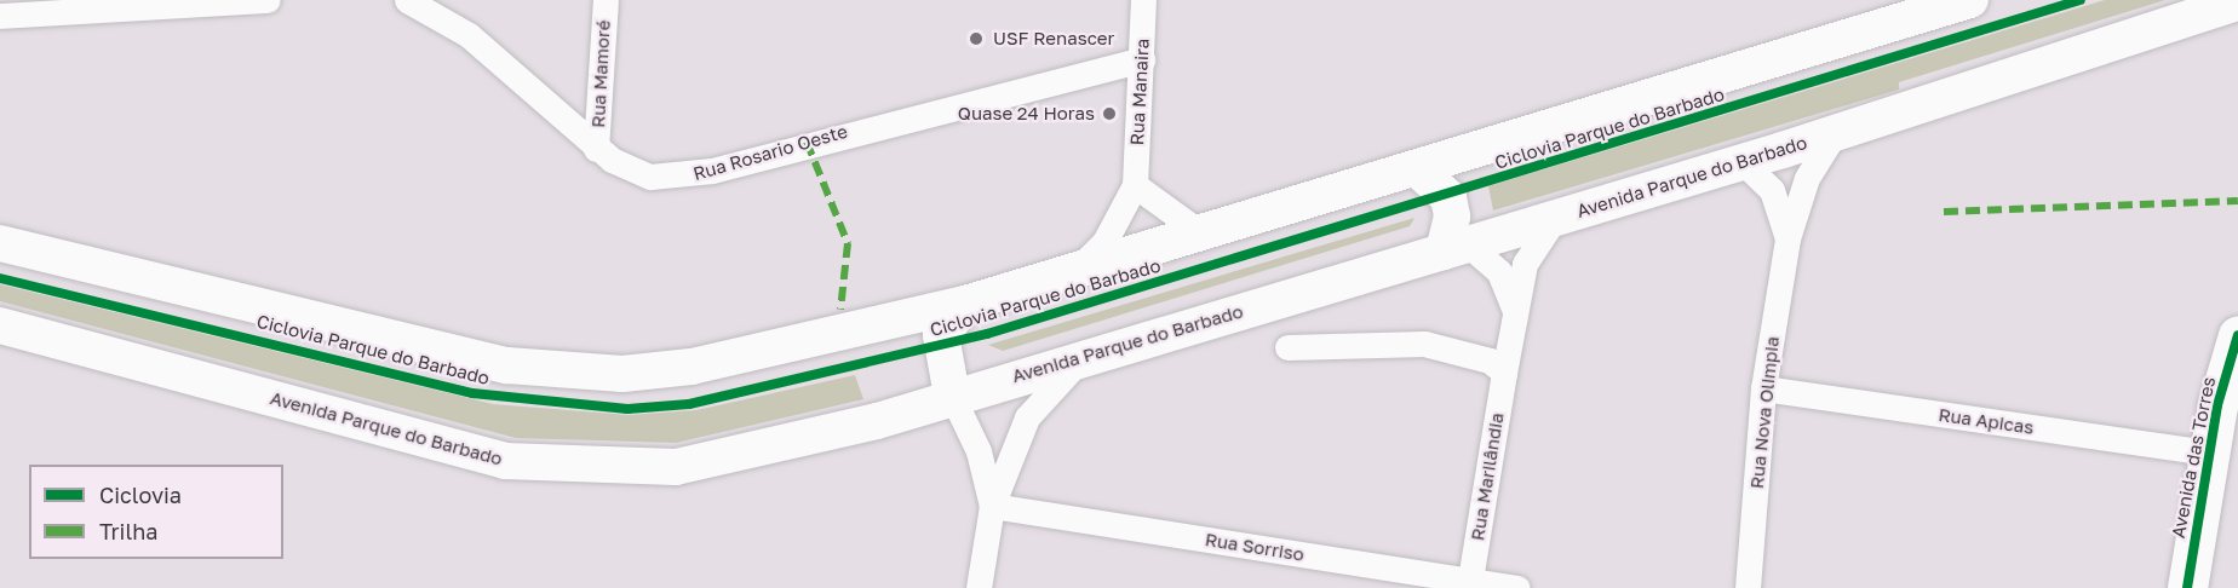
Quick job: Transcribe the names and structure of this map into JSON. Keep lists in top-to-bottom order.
{
  "streets": {
    "main road": ["Avenida Parque do Barbado", "Avenida das Torres"],
    "street": [
      "Rua Mamoré",
      "Rua Manaira",
      "Rua Rosario Oeste",
      "Rua Nova Olimpia",
      "Rua Apicas",
      "Rua Marilândia",
      "Rua Sorriso"
    ],
    "cycle path": ["Ciclovia Parque do Barbado"]
  },
  "crossings": [
    ["Rua Mamoré", "Rua Rosario Oeste"],
    ["Rua Manaira", "Rua Rosario Oeste"],
    ["Avenida Parque do Barbado", "Rua Nova Olimpia"],
    ["Avenida Parque do Barbado", "Rua Marilândia"],
    ["Rua Nova Olimpia", "Rua Apicas"],
    ["Rua Apicas", "Avenida das Torres"],
    ["Rua Marilândia", "Rua Sorriso"]
  ],
  "places": ["USF Renascer", "Quase 24 Horas"],
  "legend": ["Ciclovia", "Trilha"]
}
